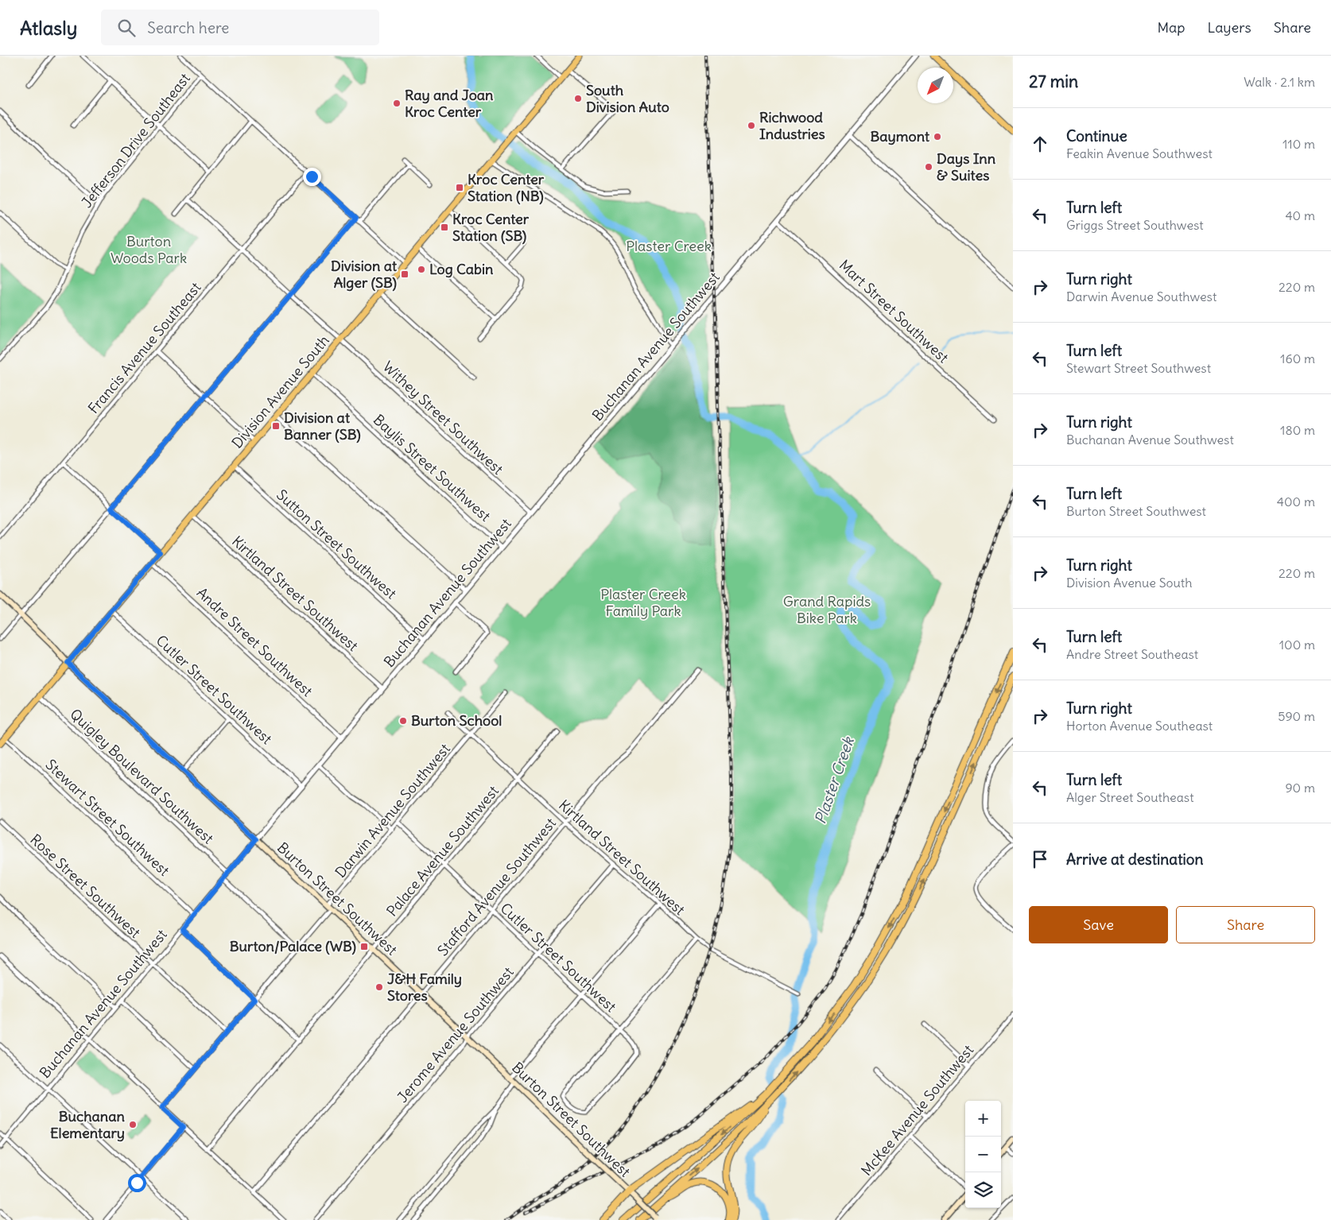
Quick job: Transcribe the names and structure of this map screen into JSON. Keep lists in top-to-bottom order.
{
  "streets": {
    "main road": ["Division Avenue South", "Burton Street Southwest"],
    "street": [
      "Jefferson Drive Southeast",
      "Mart Street Southwest",
      "Buchanan Avenue Southwest",
      "Francis Avenue Southeast",
      "Withey Street Southwest",
      "Baylis Street Southwest",
      "Sutton Street Southwest",
      "Kirtland Street Southwest",
      "Andre Street Southwest",
      "Cutler Street Southwest",
      "Quigley Boulevard Southwest",
      "Darwin Avenue Southwest",
      "Stewart Street Southwest",
      "Palace Avenue Southwest",
      "Rose Street Southwest",
      "Stafford Avenue Southwest",
      "Jerome Avenue Southwest",
      "McKee Avenue Southwest"
    ]
  },
  "crossings": [
    ["Mart Street Southwest", "Buchanan Avenue Southwest"],
    ["Buchanan Avenue Southwest", "Withey Street Southwest"],
    ["Buchanan Avenue Southwest", "Baylis Street Southwest"],
    ["Buchanan Avenue Southwest", "Sutton Street Southwest"],
    ["Buchanan Avenue Southwest", "Kirtland Street Southwest"],
    ["Buchanan Avenue Southwest", "Andre Street Southwest"],
    ["Buchanan Avenue Southwest", "Cutler Street Southwest"],
    ["Buchanan Avenue Southwest", "Quigley Boulevard Southwest"],
    ["Buchanan Avenue Southwest", "Stewart Street Southwest"],
    ["Buchanan Avenue Southwest", "Rose Street Southwest"],
    ["Buchanan Avenue Southwest", "Burton Street Southwest"],
    ["Francis Avenue Southeast", "Withey Street Southwest"],
    ["Division Avenue South", "Withey Street Southwest"],
    ["Division Avenue South", "Baylis Street Southwest"],
    ["Division Avenue South", "Sutton Street Southwest"],
    ["Division Avenue South", "Kirtland Street Southwest"],
    ["Division Avenue South", "Andre Street Southwest"],
    ["Division Avenue South", "Cutler Street Southwest"],
    ["Division Avenue South", "Quigley Boulevard Southwest"],
    ["Division Avenue South", "Stewart Street Southwest"],
    ["Division Avenue South", "Burton Street Southwest"],
    ["Kirtland Street Southwest", "Darwin Avenue Southwest"],
    ["Kirtland Street Southwest", "Palace Avenue Southwest"],
    ["Kirtland Street Southwest", "Stafford Avenue Southwest"],
    ["Kirtland Street Southwest", "Jerome Avenue Southwest"],
    ["Cutler Street Southwest", "Darwin Avenue Southwest"],
    ["Cutler Street Southwest", "Palace Avenue Southwest"],
    ["Cutler Street Southwest", "Stafford Avenue Southwest"],
    ["Cutler Street Southwest", "Jerome Avenue Southwest"],
    ["Darwin Avenue Southwest", "Rose Street Southwest"],
    ["Darwin Avenue Southwest", "Burton Street Southwest"],
    ["Palace Avenue Southwest", "Burton Street Southwest"],
    ["Stafford Avenue Southwest", "Burton Street Southwest"],
    ["Burton Street Southwest", "Jerome Avenue Southwest"]
  ],
  "water": ["Plaster Creek"],
  "parks": [
    "Burton Woods Park",
    "Plaster Creek",
    "Plaster Creek Family Park",
    "Grand Rapids Bike Park"
  ],
  "places": {
    "other": [
      "South Division Auto",
      "Ray and Joan Kroc Center",
      "Richwood Industries",
      "Baymont",
      "Days Inn & Suites",
      "Log Cabin",
      "Burton School",
      "J&H Family Stores",
      "Buchanan Elementary"
    ],
    "transit": [
      "Kroc Center Station (NB)",
      "Kroc Center Station (SB)",
      "Division at Alger (SB)",
      "Division at Banner (SB)",
      "Burton/Palace (WB)"
    ]
  },
  "north": "bottom left",
  "page": {
    "header": "Atlasly",
    "search": "Search here",
    "nav": ["Map", "Layers", "Share"],
    "heading": ["27 min", "Walk · 2.1 km"],
    "list": [
      ["Continue", "Feakin Avenue Southwest", "110 m"],
      ["Turn left", "Griggs Street Southwest", "40 m"],
      ["Turn right", "Darwin Avenue Southwest", "220 m"],
      ["Turn left", "Stewart Street Southwest", "160 m"],
      ["Turn right", "Buchanan Avenue Southwest", "180 m"],
      ["Turn left", "Burton Street Southwest", "400 m"],
      ["Turn right", "Division Avenue South", "220 m"],
      ["Turn left", "Andre Street Southeast", "100 m"],
      ["Turn right", "Horton Avenue Southeast", "590 m"],
      ["Turn left", "Alger Street Southeast", "90 m"],
      "Arrive at destination"
    ],
    "buttons": ["Save", "Share"],
    "map_buttons": ["+", "−"]
  }
}
